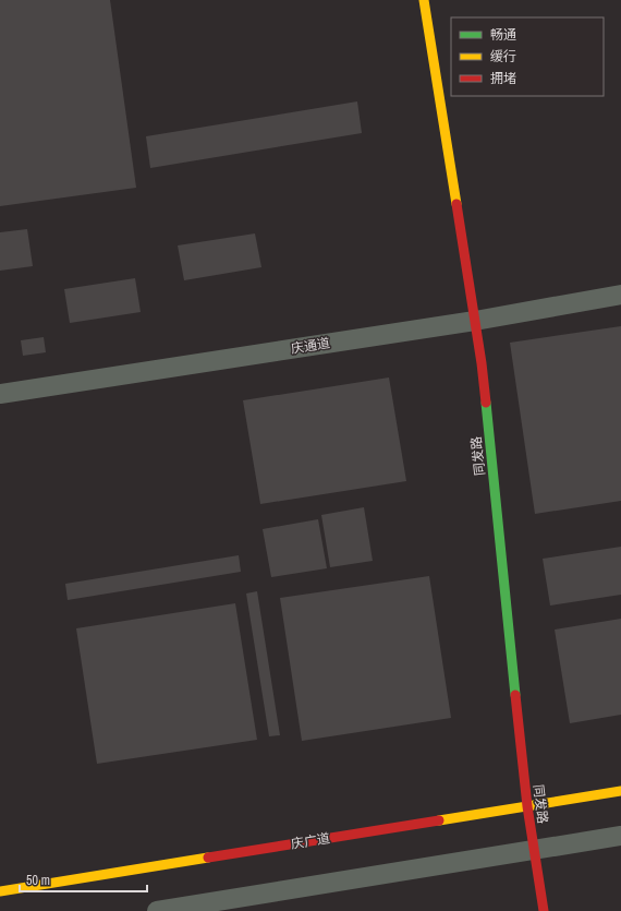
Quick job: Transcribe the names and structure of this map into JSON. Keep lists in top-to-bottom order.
{
  "streets": {
    "street": ["庆通道", "同发路", "庆广道"]
  },
  "crossings": [
    ["庆通道", "同发路"],
    ["同发路", "庆广道"]
  ],
  "legend": ["畅通", "缓行", "拥堵"],
  "scale_bar": "50 m"
}
